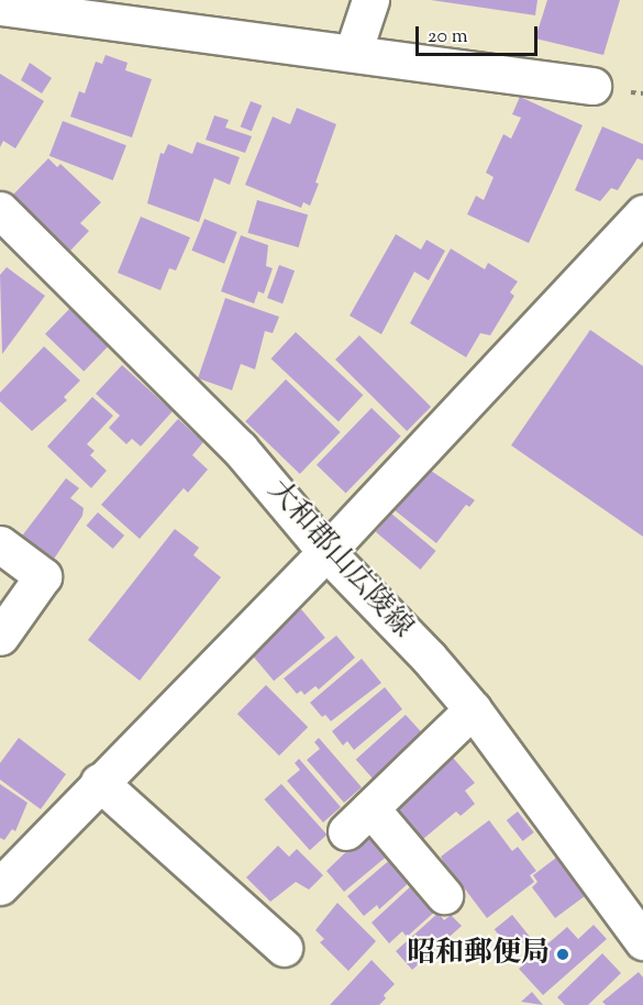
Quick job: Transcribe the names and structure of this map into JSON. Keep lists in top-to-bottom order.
{
  "streets": {
    "street": ["大和郡山広陵線"]
  },
  "places": ["昭和郵便局"],
  "scale_bar": "20 m"
}
